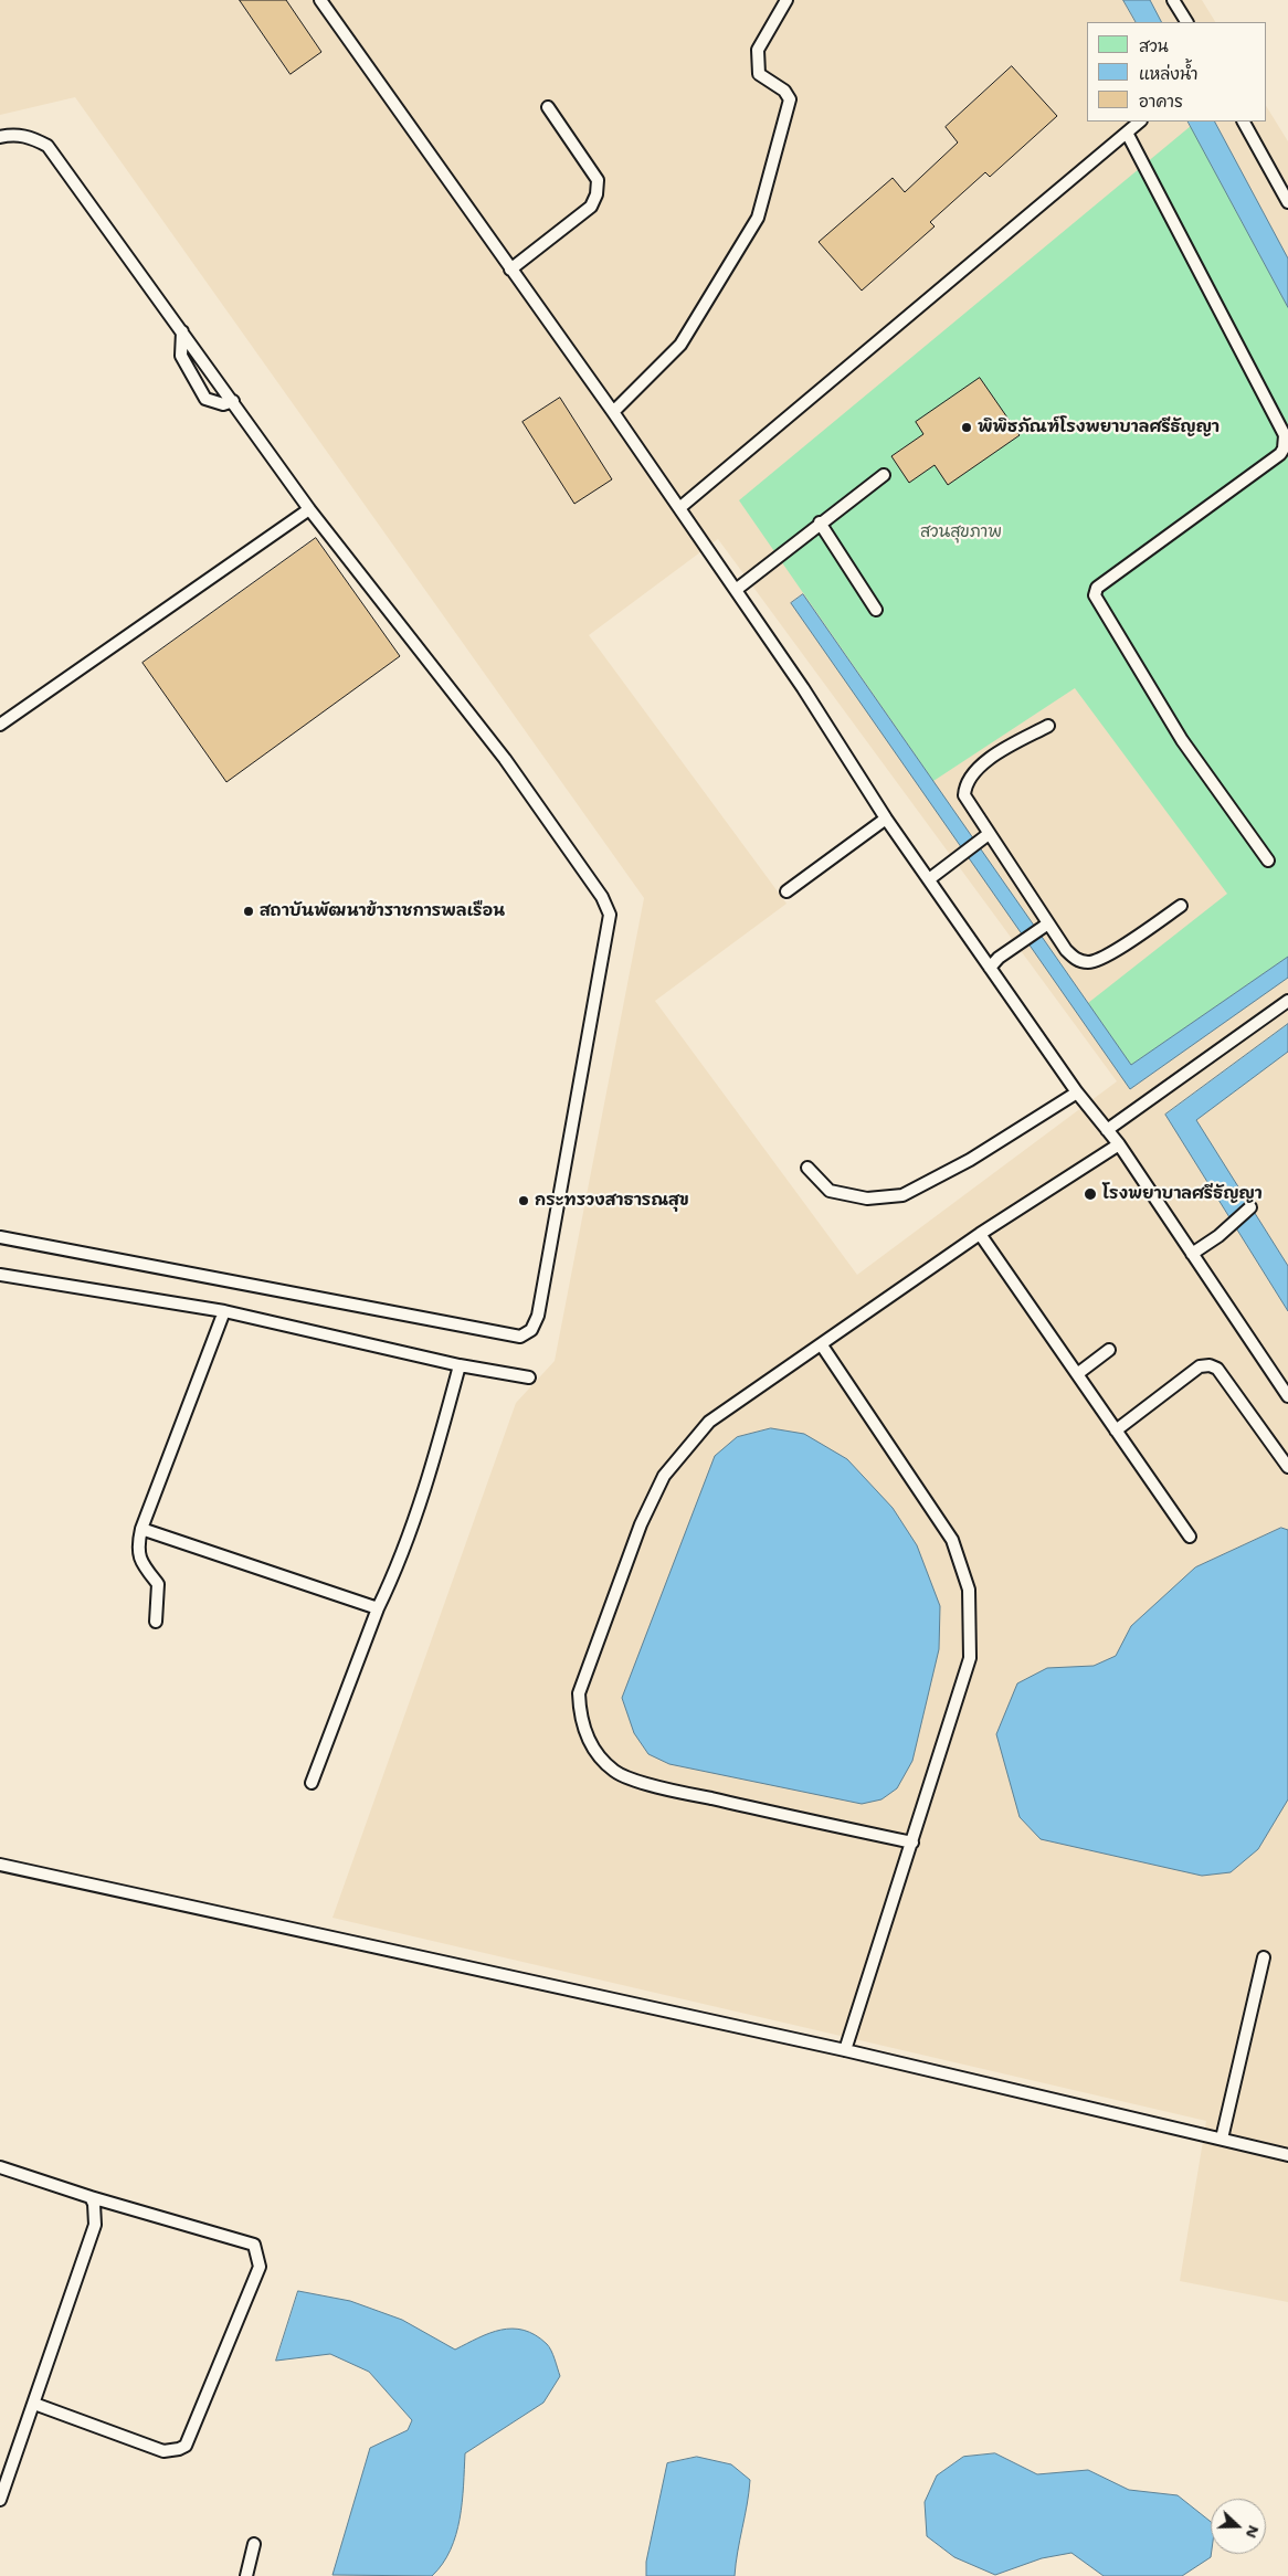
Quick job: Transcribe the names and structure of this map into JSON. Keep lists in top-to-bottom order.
{
  "parks": ["สวนสุขภาพ"],
  "places": [
    "พิพิธภัณฑ์โรงพยาบาลศรีธัญญา",
    "สถาบันพัฒนาข้าราชการพลเรือน",
    "โรงพยาบาลศรีธัญญา",
    "กระทรวงสาธารณสุข"
  ],
  "legend": ["สวน", "แหล่งน้ำ", "อาคาร"],
  "north": "right"
}
